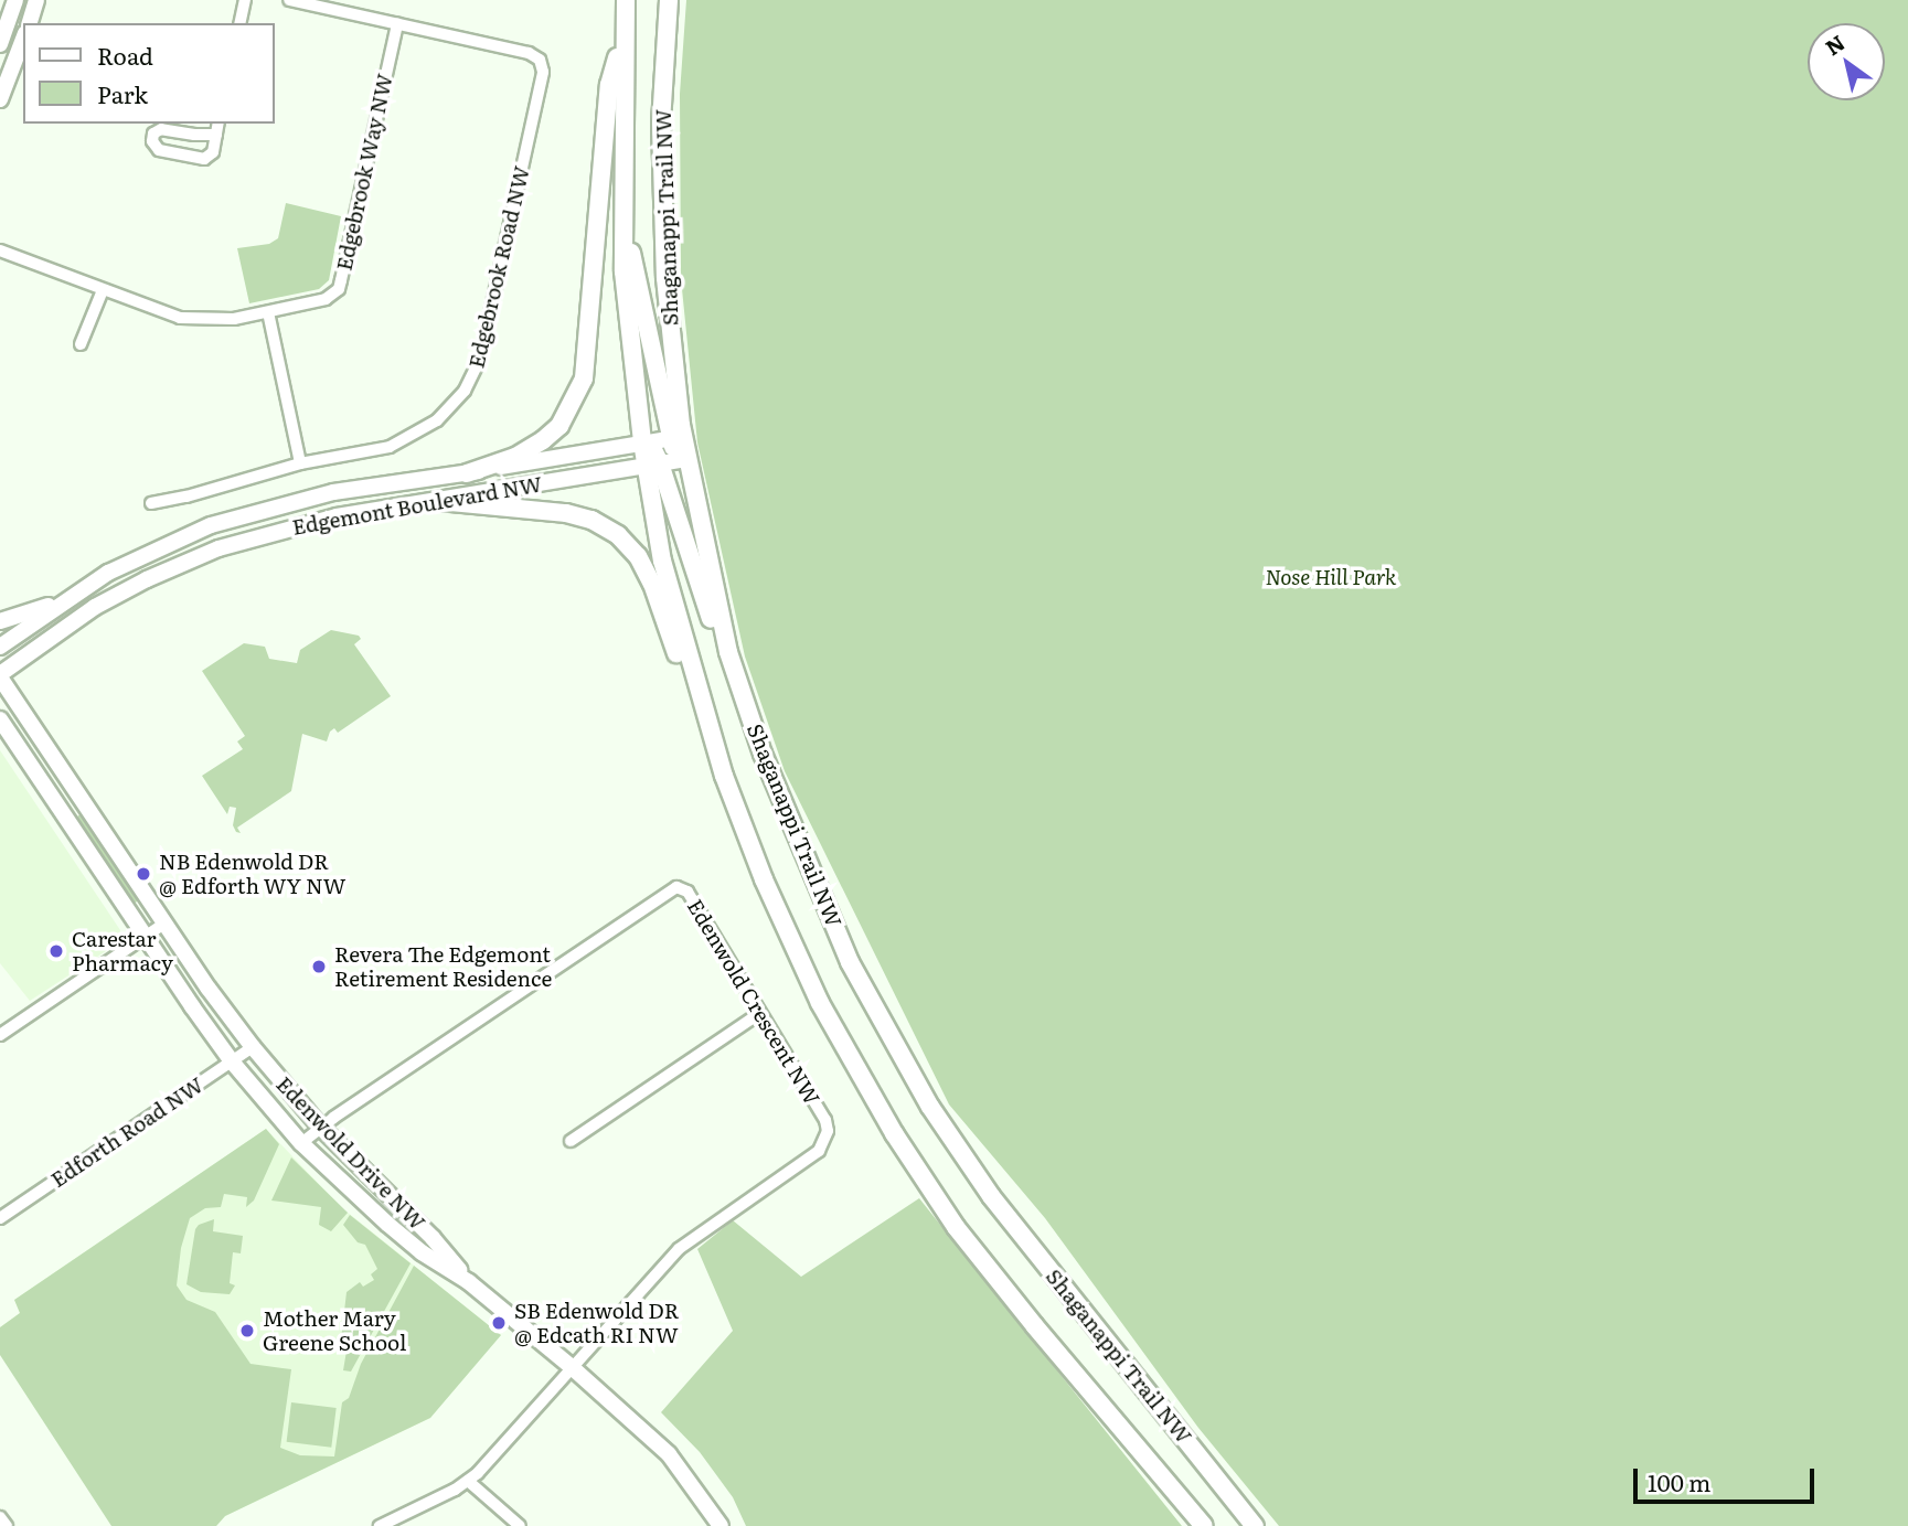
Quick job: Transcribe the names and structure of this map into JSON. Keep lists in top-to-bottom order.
{
  "streets": {
    "main road": ["Shaganappi Trail NW"],
    "street": [
      "Edgebrook Way NW",
      "Edgebrook Road NW",
      "Edgemont Boulevard NW",
      "Edenwold Crescent NW",
      "Edforth Road NW",
      "Edenwold Drive NW"
    ]
  },
  "crossings": [
    ["Edgebrook Way NW", "Edgebrook Road NW"],
    ["Shaganappi Trail NW", "Edgemont Boulevard NW"],
    ["Edgemont Boulevard NW", "Edenwold Drive NW"],
    ["Edenwold Crescent NW", "Edenwold Drive NW"],
    ["Edforth Road NW", "Edenwold Drive NW"]
  ],
  "parks": ["Nose Hill Park"],
  "places": [
    "NB Edenwold DR @ Edforth WY NW",
    "Carestar Pharmacy",
    "Revera The Edgemont Retirement Residence",
    "SB Edenwold DR @ Edcath RI NW",
    "Mother Mary Greene School"
  ],
  "legend": ["Road", "Park"],
  "scale_bar": "100 m",
  "north": "top left"
}
